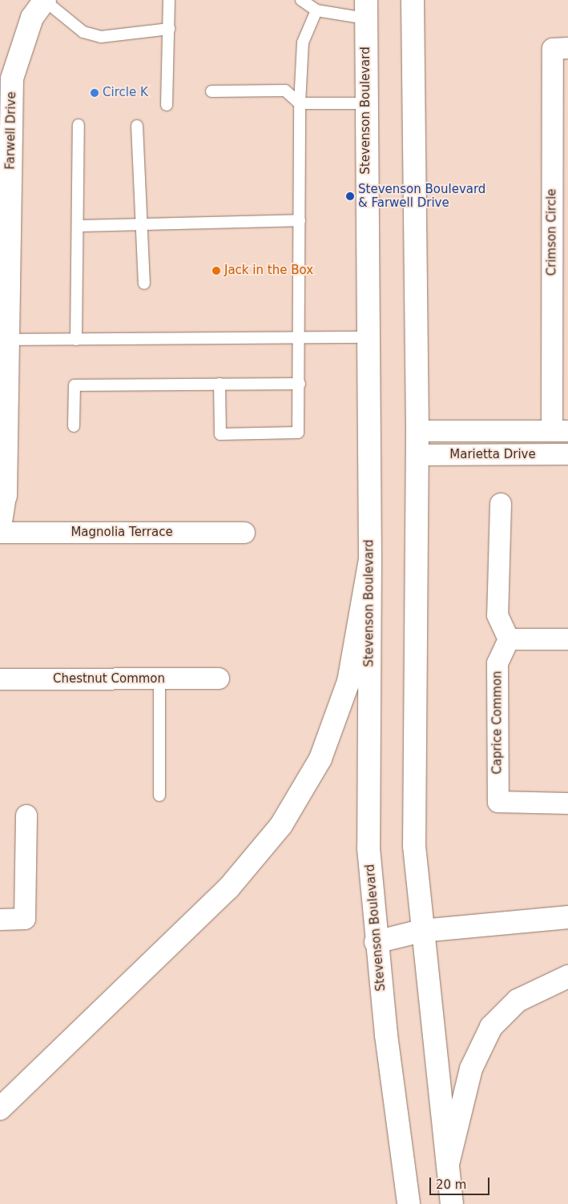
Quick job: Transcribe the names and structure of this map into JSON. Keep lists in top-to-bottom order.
{
  "streets": {
    "main road": ["Stevenson Boulevard", "Farwell Drive"],
    "street": [
      "Crimson Circle",
      "Marietta Drive",
      "Magnolia Terrace",
      "Chestnut Common",
      "Caprice Common"
    ]
  },
  "crossings": [
    ["Farwell Drive", "Magnolia Terrace"],
    ["Crimson Circle", "Marietta Drive"]
  ],
  "places": ["Circle K", "Stevenson Boulevard & Farwell Drive", "Jack in the Box"],
  "scale_bar": "20 m"
}
